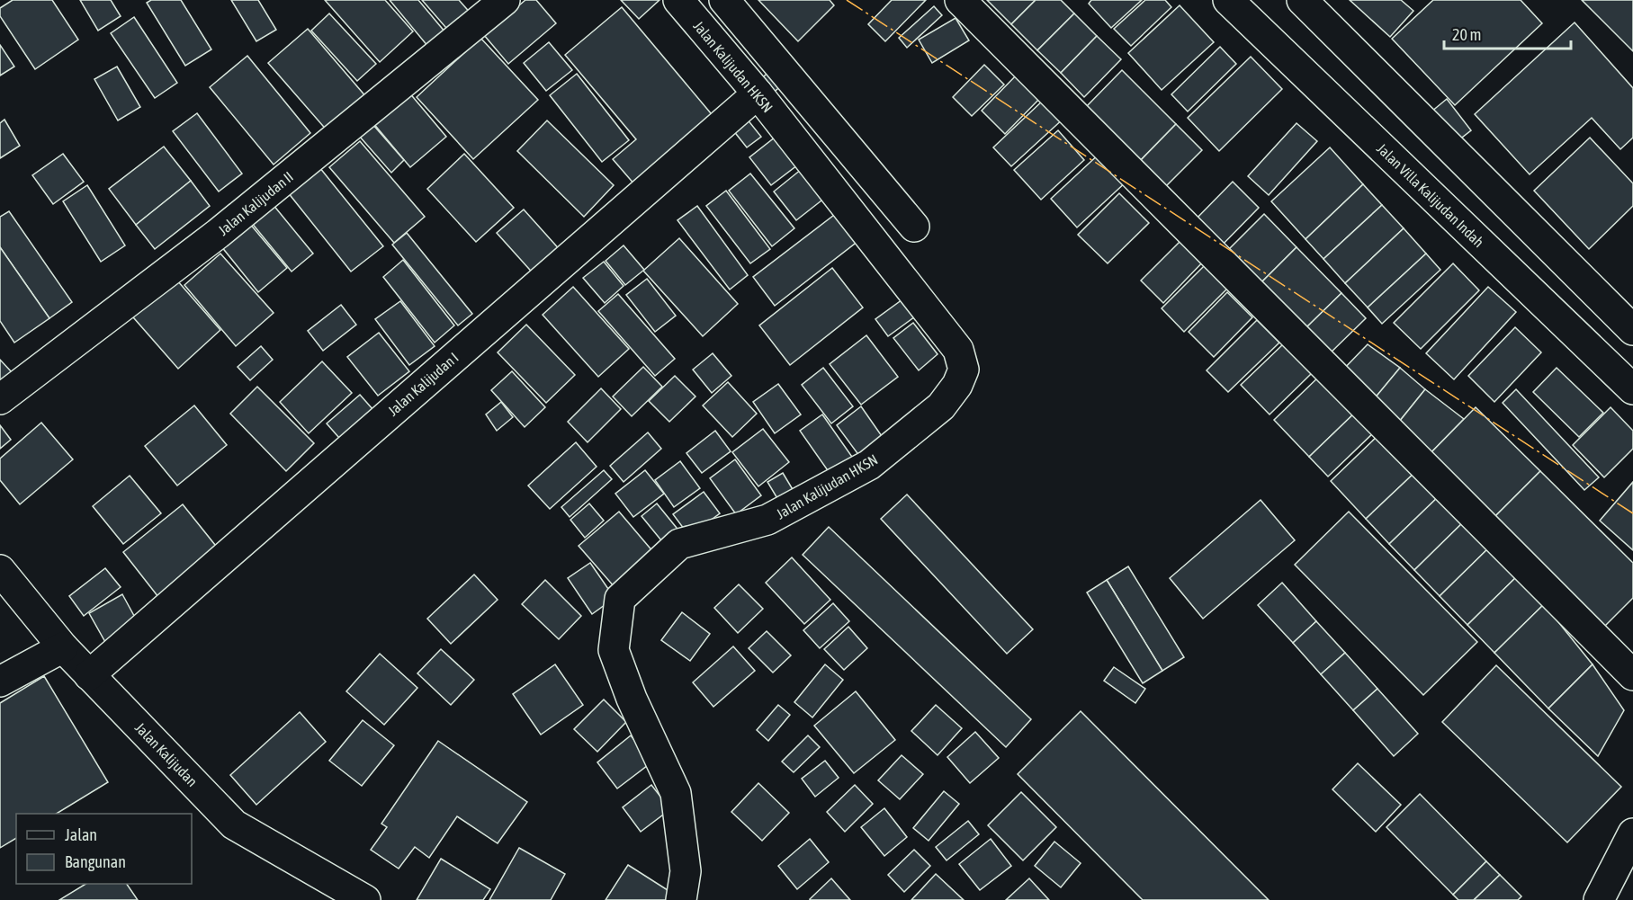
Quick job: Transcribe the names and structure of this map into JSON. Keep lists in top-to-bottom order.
{
  "streets": {
    "street": [
      "Jalan Kalijudan HKSN",
      "Jalan Villa Kalijudan Indah",
      "Jalan Kalijudan II",
      "Jalan Kalijudan I",
      "Jalan Kalijudan"
    ]
  },
  "crossings": [
    ["Jalan Kalijudan HKSN", "Jalan Kalijudan I"],
    ["Jalan Kalijudan I", "Jalan Kalijudan"]
  ],
  "legend": ["Jalan", "Bangunan"],
  "scale_bar": "20 m"
}
